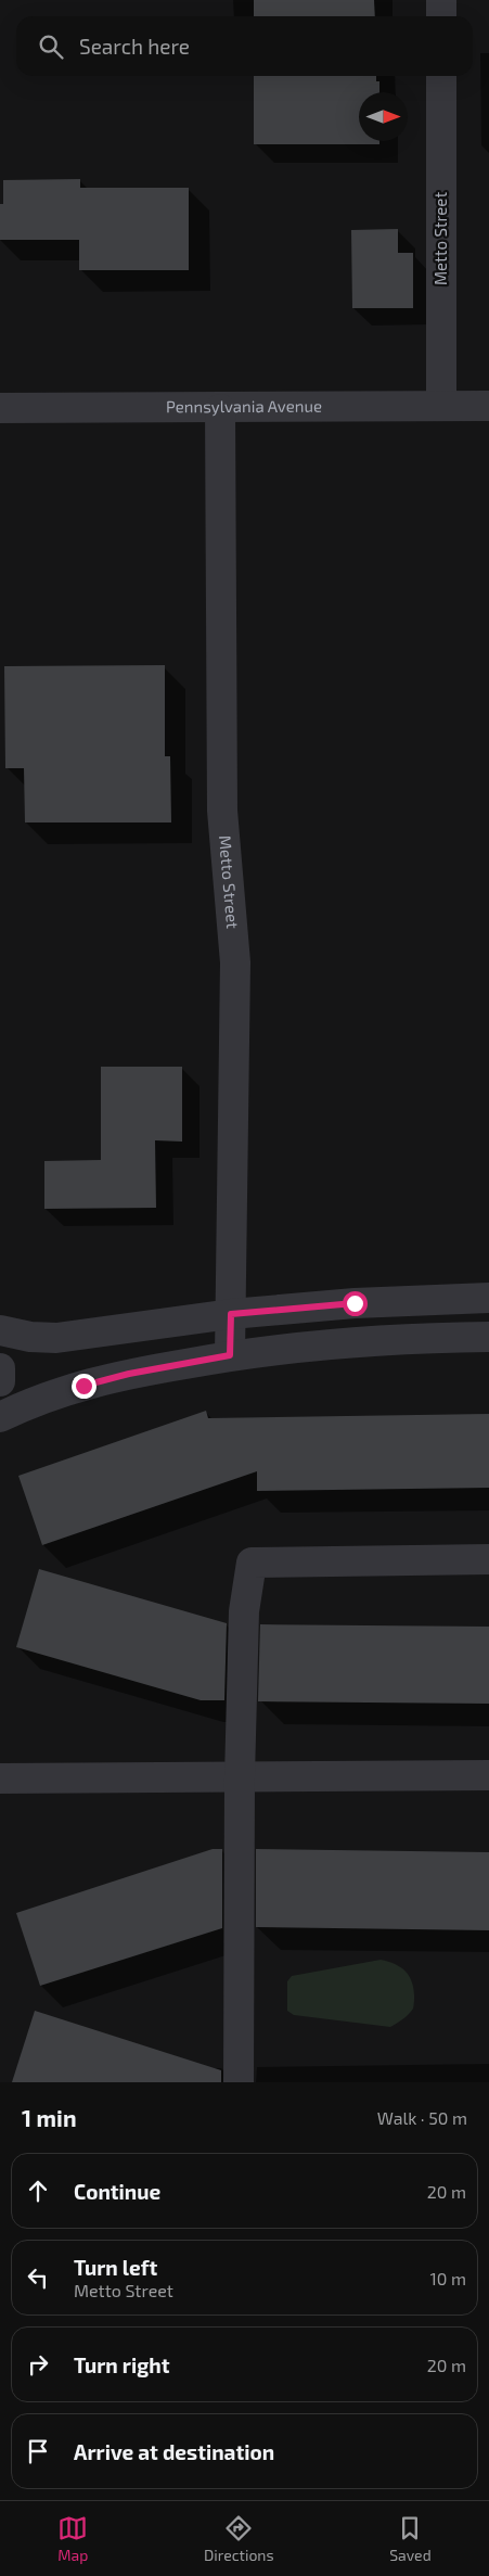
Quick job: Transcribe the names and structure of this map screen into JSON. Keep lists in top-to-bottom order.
{
  "streets": {
    "street": ["Metto Street", "Pennsylvania Avenue"]
  },
  "crossings": [
    ["Metto Street", "Pennsylvania Avenue"]
  ],
  "north": "right",
  "page": {
    "search": "Search here",
    "heading": ["1 min", "Walk · 50 m"],
    "list": [
      ["Continue", "20 m"],
      ["Turn left", "Metto Street", "10 m"],
      ["Turn right", "20 m"],
      "Arrive at destination"
    ],
    "nav": ["Map", "Directions", "Saved"]
  }
}
